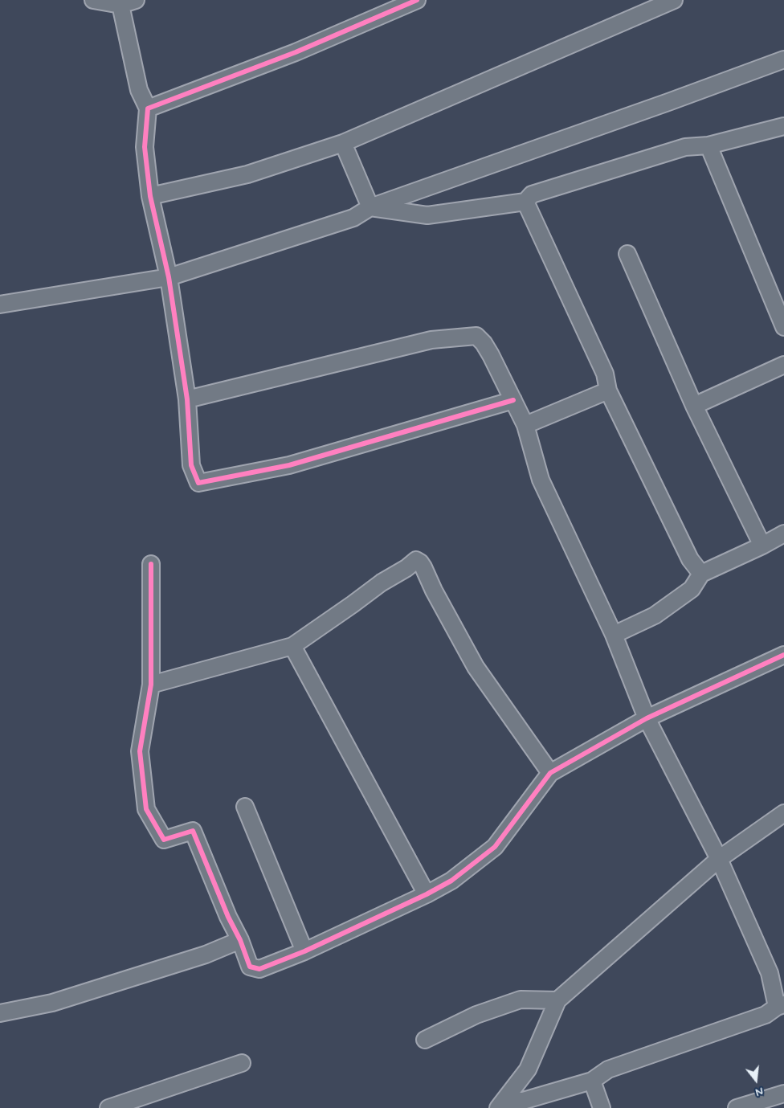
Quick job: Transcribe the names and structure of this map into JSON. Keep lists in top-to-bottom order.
{
  "north": "bottom"
}
